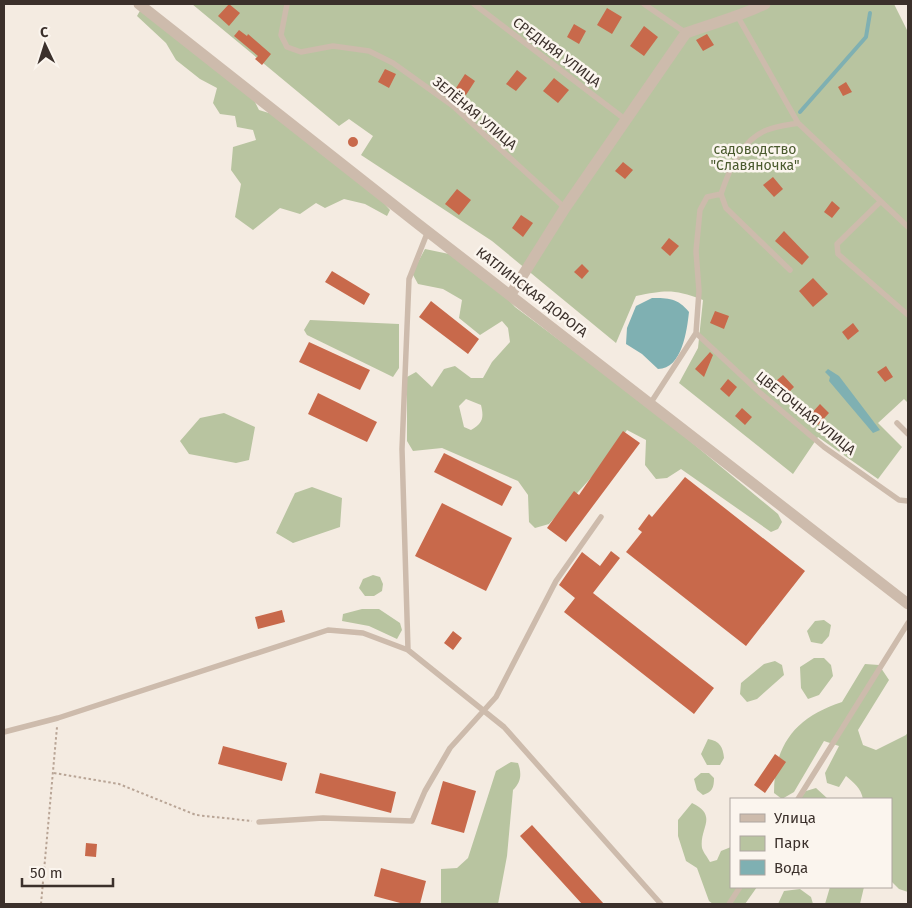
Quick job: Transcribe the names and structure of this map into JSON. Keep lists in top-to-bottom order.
{
  "streets": {
    "street": ["КАТЛИНСКАЯ ДОРОГА"],
    "lane": ["СРЕДНЯЯ УЛИЦА", "ЗЕЛЁНАЯ УЛИЦА", "ЦВЕТОЧНАЯ УЛИЦА"]
  },
  "parks": ["садоводство \"Славяночка\""],
  "legend": ["Улица", "Парк", "Вода"],
  "scale_bar": "50 m",
  "north": "top"
}
